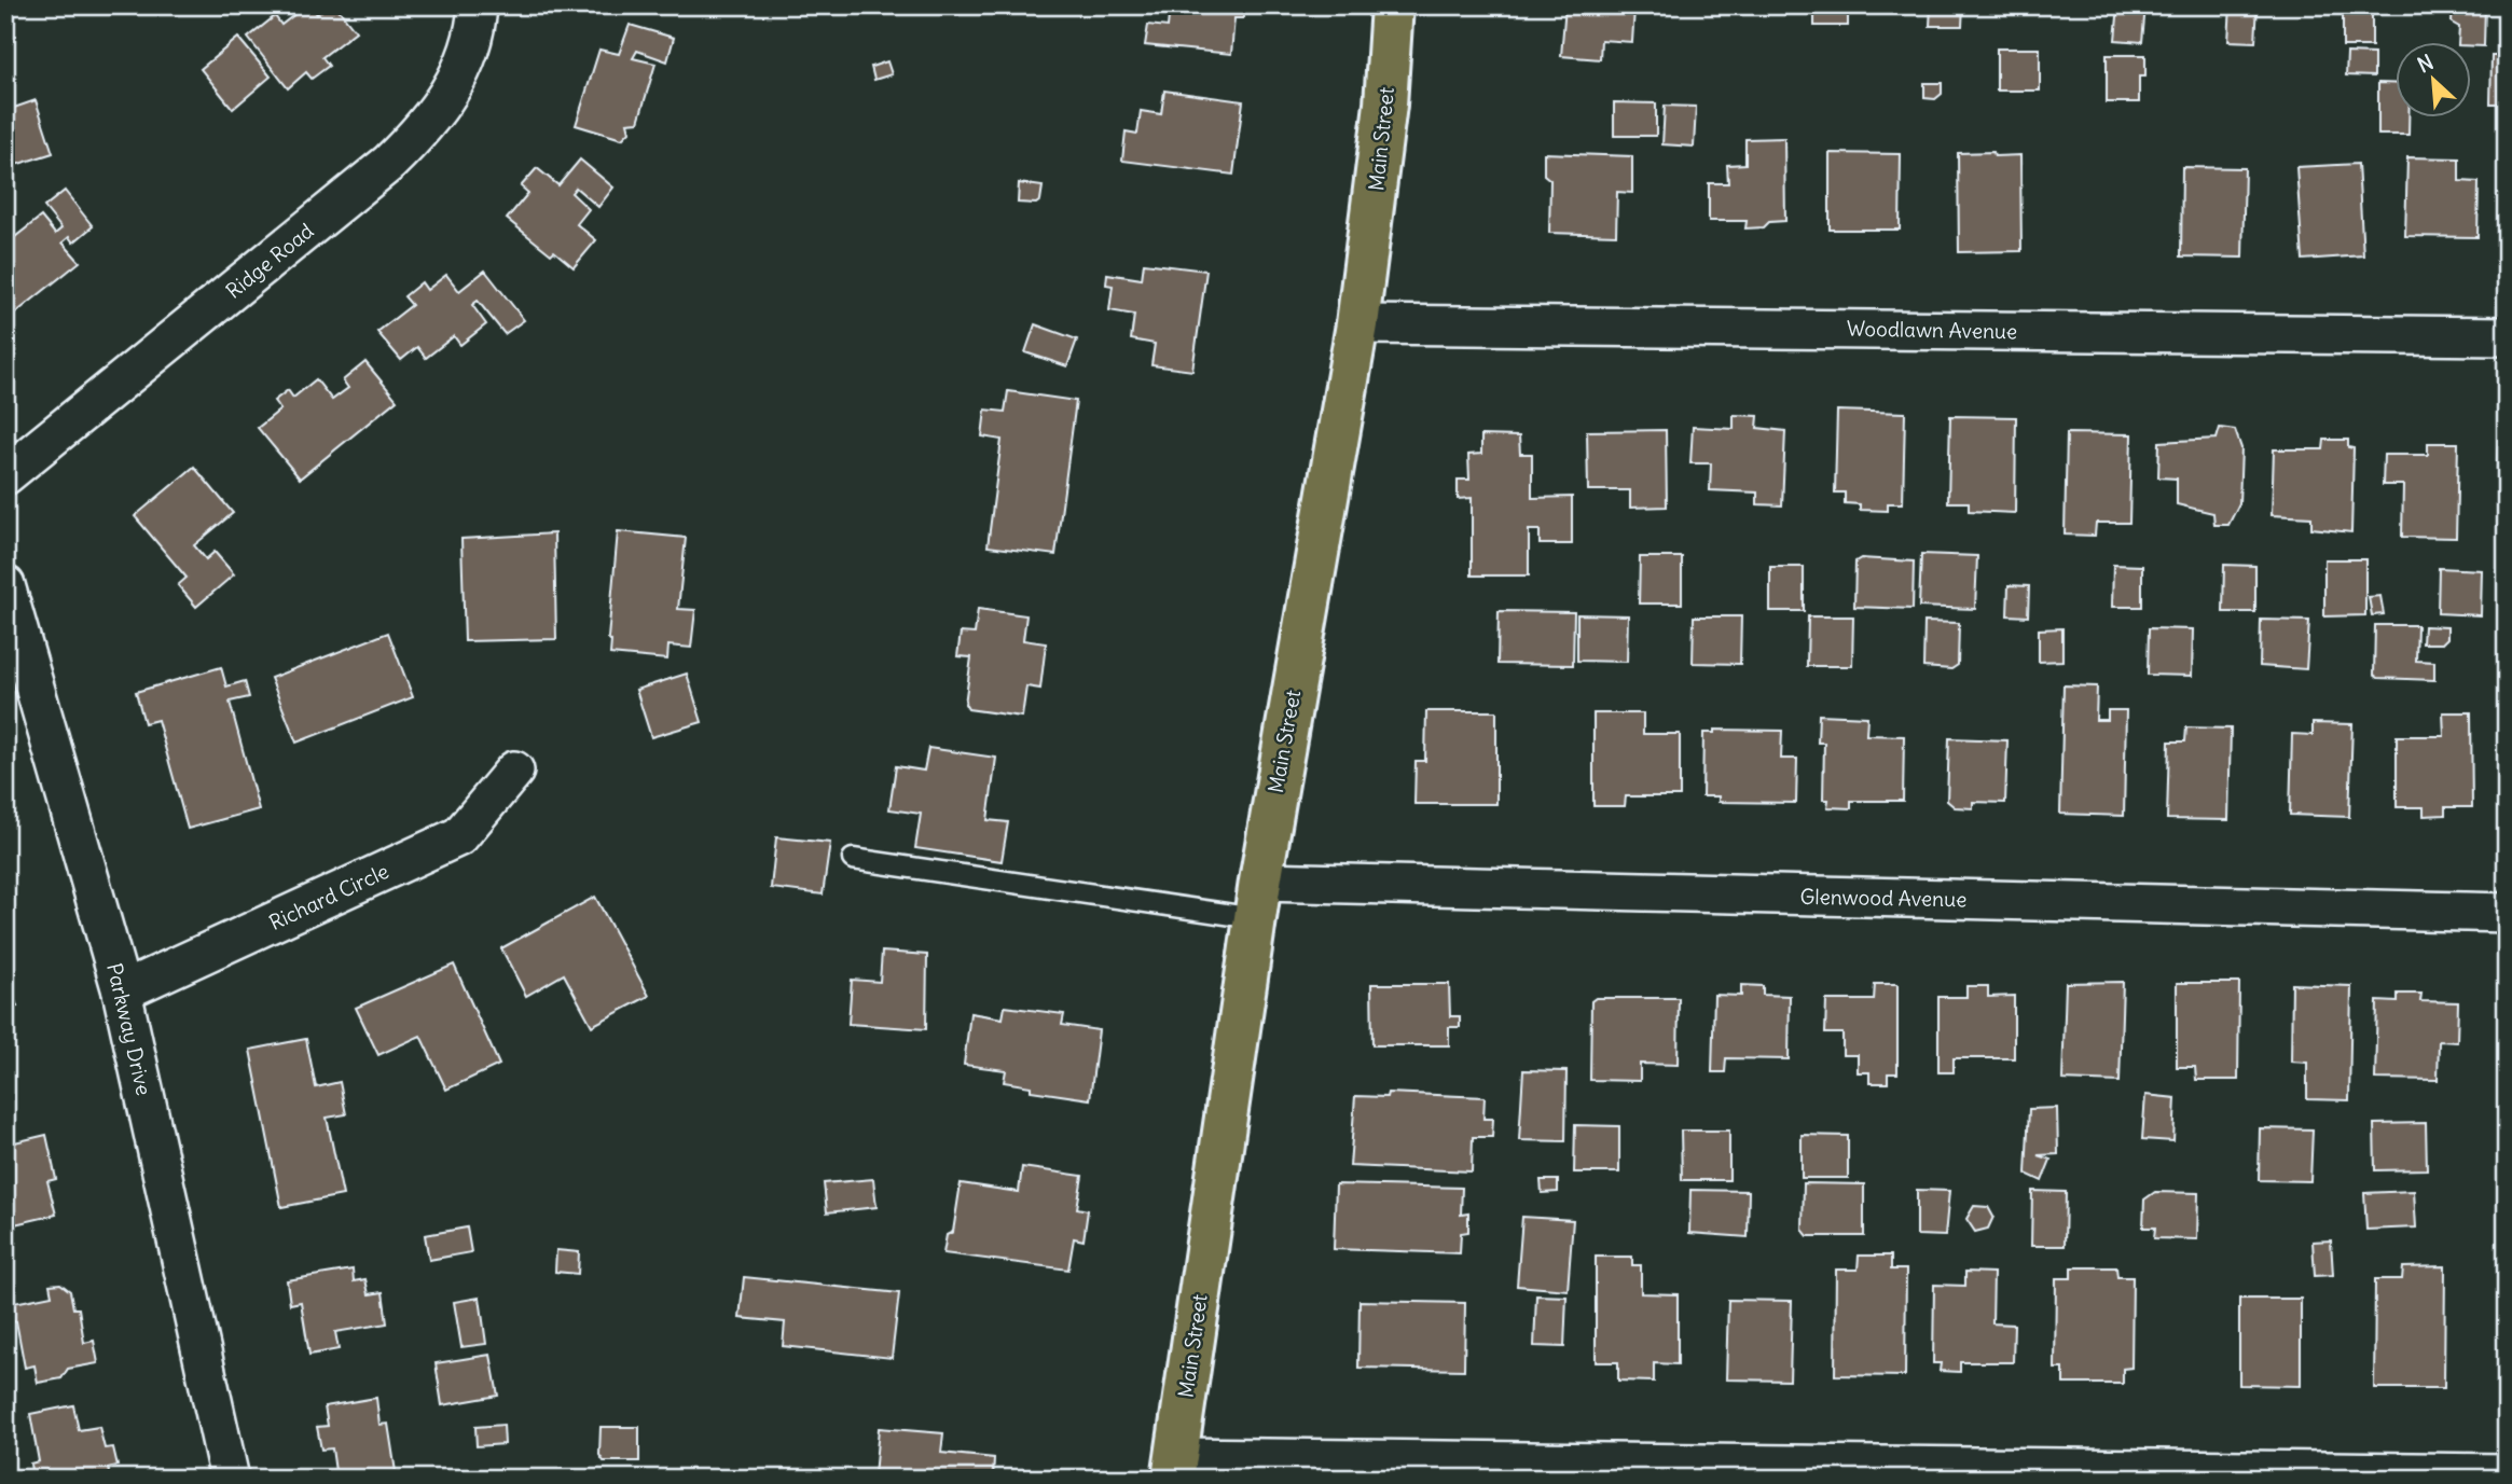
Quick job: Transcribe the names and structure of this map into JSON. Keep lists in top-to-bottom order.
{
  "streets": {
    "main road": ["Main Street"],
    "street": [
      "Ridge Road",
      "Woodlawn Avenue",
      "Richard Circle",
      "Glenwood Avenue",
      "Parkway Drive"
    ]
  },
  "crossings": [
    ["Main Street", "Woodlawn Avenue"],
    ["Main Street", "Glenwood Avenue"],
    ["Richard Circle", "Parkway Drive"]
  ],
  "north": "top left"
}
